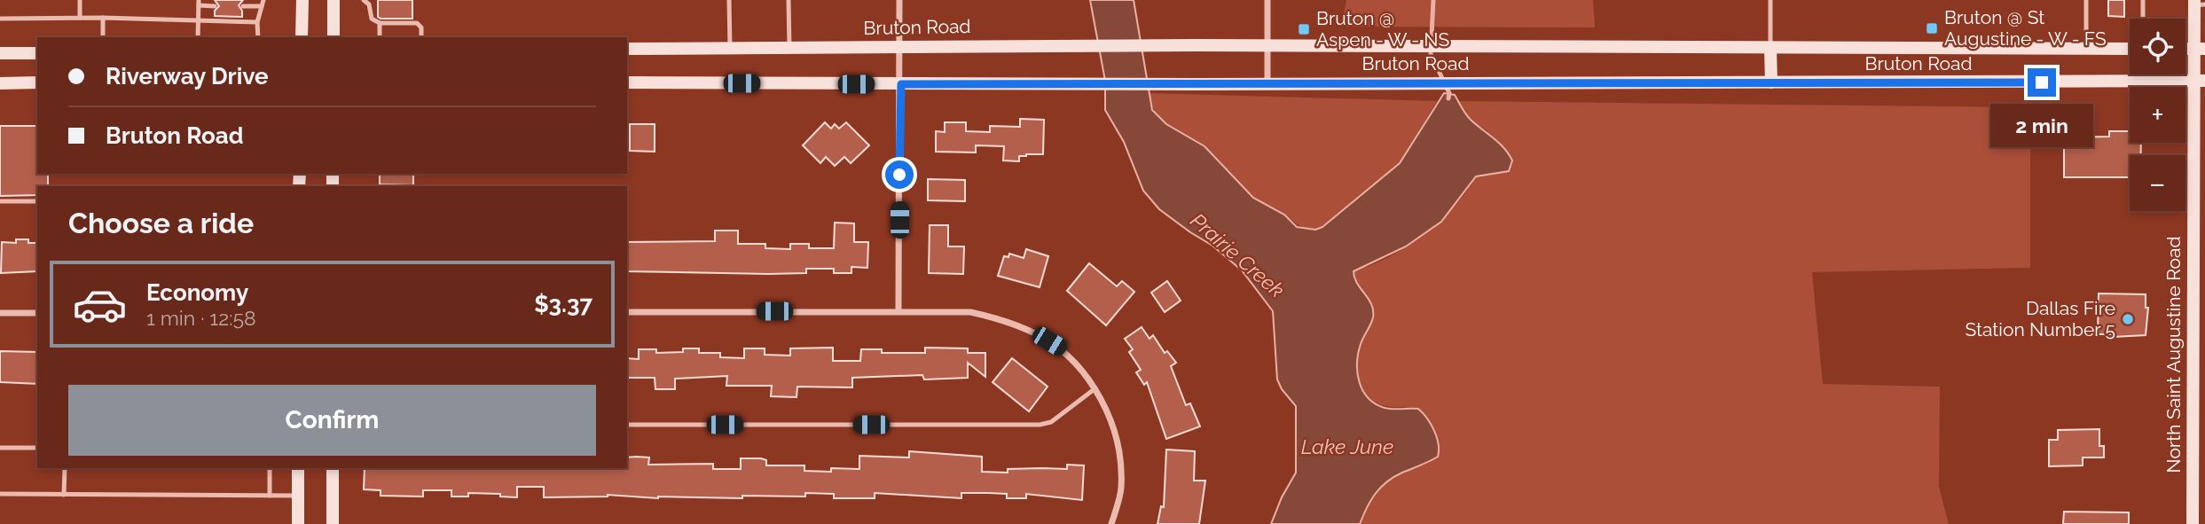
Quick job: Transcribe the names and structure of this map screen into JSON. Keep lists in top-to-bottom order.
{
  "streets": {
    "main road": ["Bruton Road", "North Saint Augustine Road"]
  },
  "crossings": [
    ["Bruton Road", "North Saint Augustine Road"]
  ],
  "water": ["Prairie Creek", "Lake June"],
  "places": {
    "transit": ["Bruton @ St Augustine - W - FS", "Bruton @ Aspen - W - NS"],
    "other": ["Dallas Fire Station Number 5"]
  },
  "page": {
    "map_buttons": ["+", "−"],
    "banner": ["Riverway Drive", "Bruton Road"],
    "bubble": "2 min",
    "heading": "Choose a ride",
    "list": [
      {
        "name": "Economy",
        "note": "1 min · 12:58",
        "value": "$3.37"
      }
    ],
    "buttons": "Confirm"
  }
}
